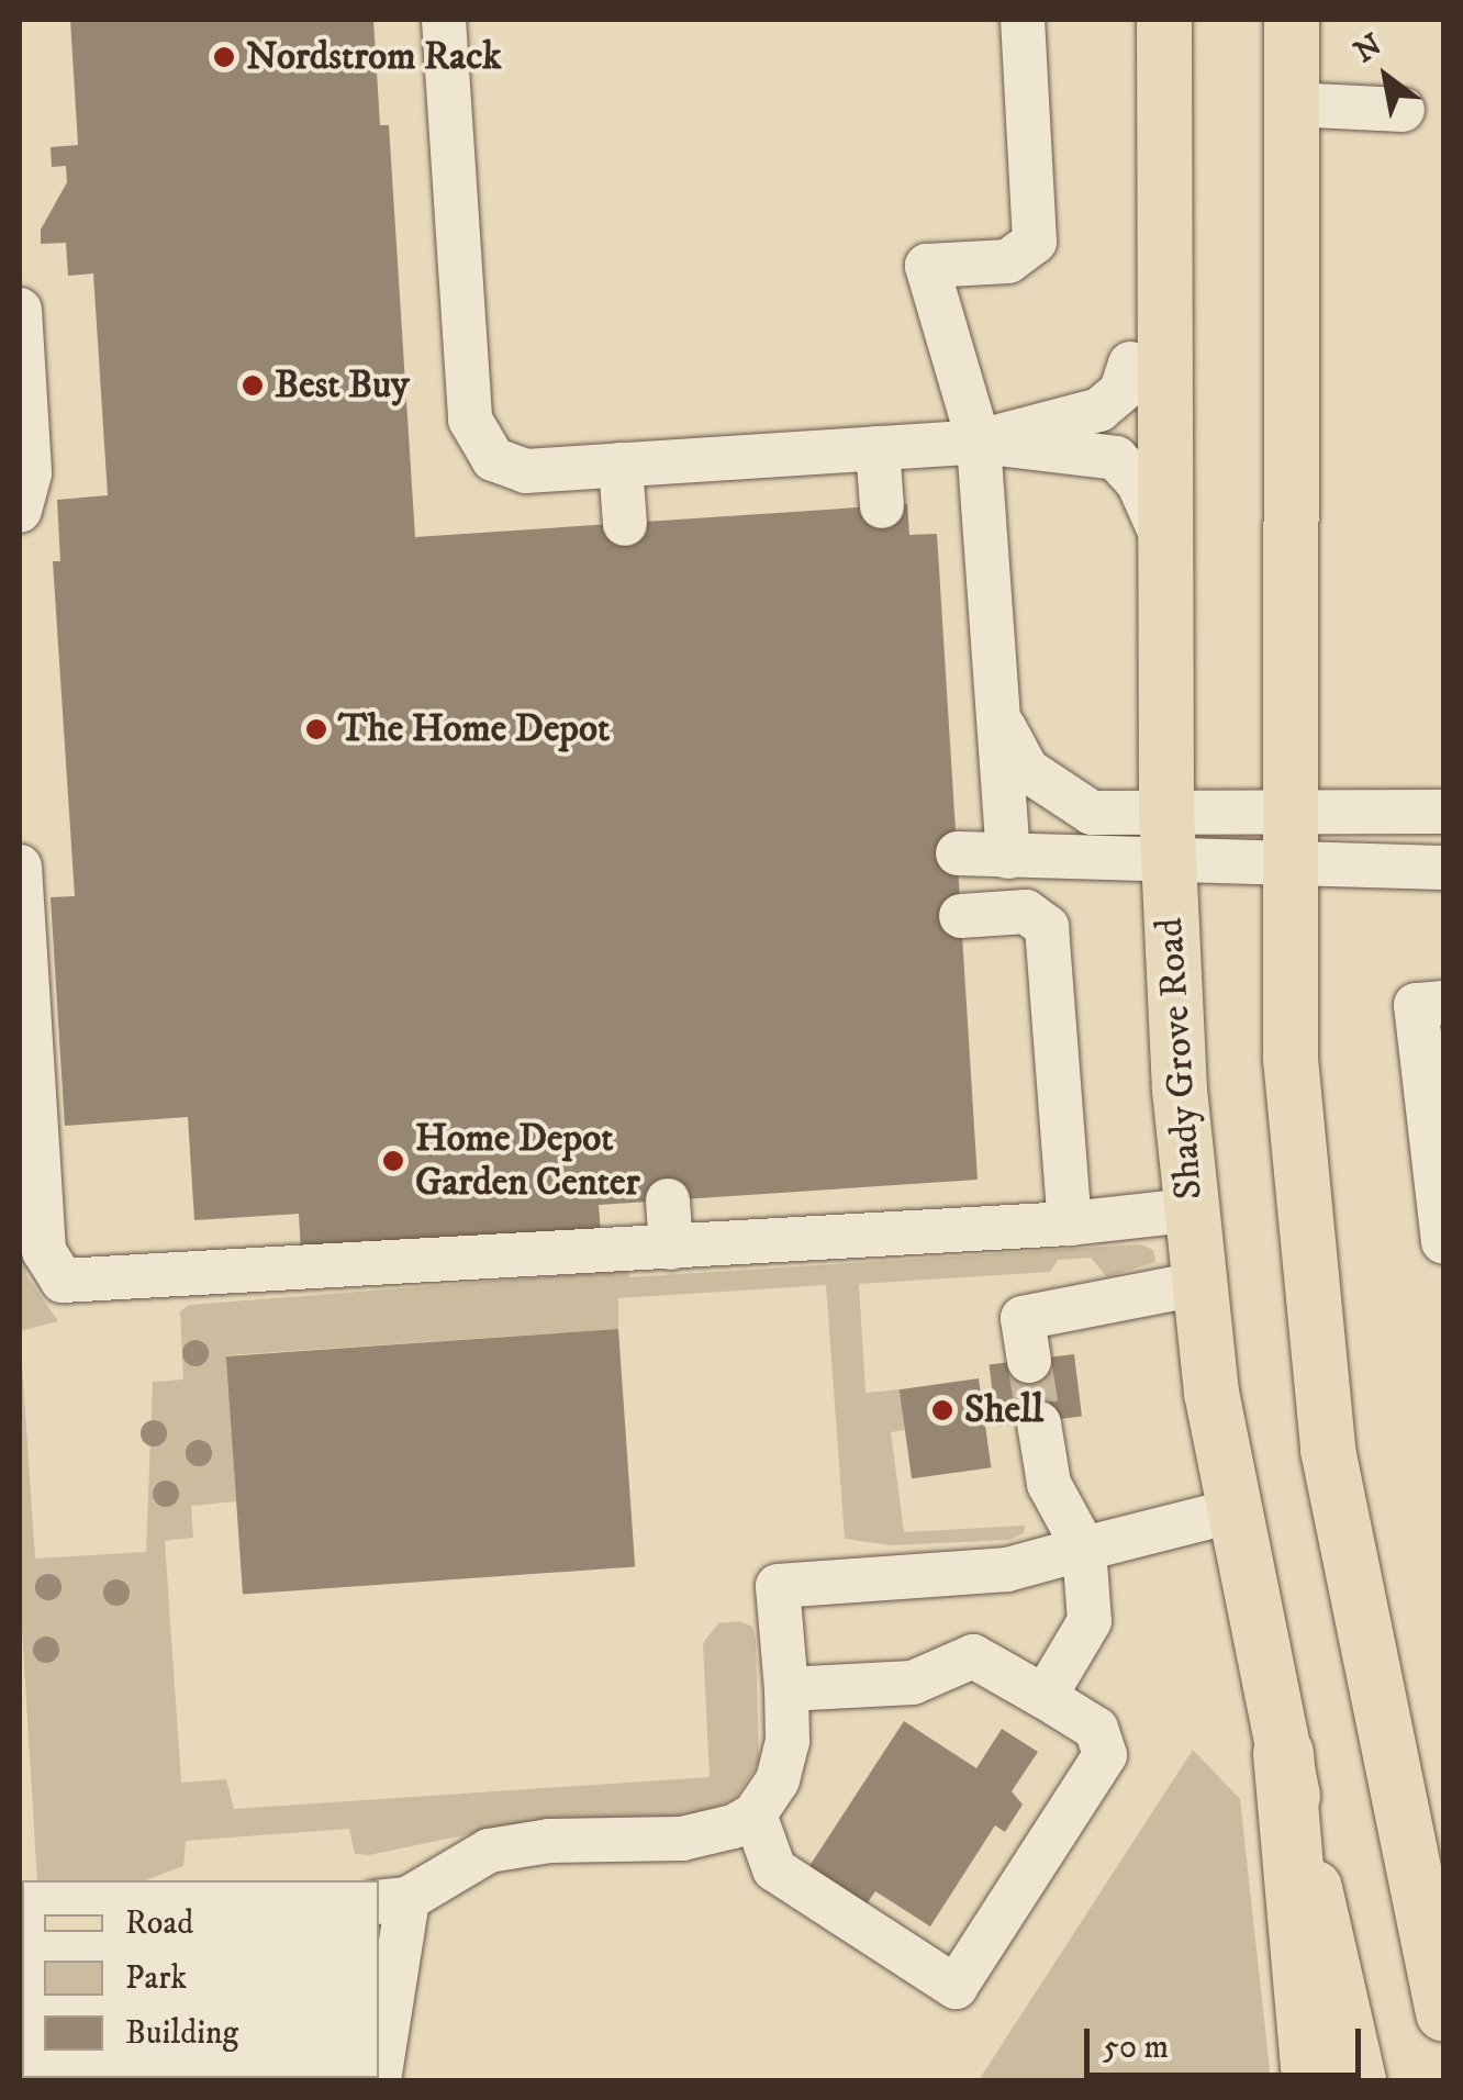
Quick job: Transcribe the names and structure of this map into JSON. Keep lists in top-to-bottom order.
{
  "streets": {
    "main road": ["Shady Grove Road"]
  },
  "places": [
    "Nordstrom Rack",
    "Best Buy",
    "The Home Depot",
    "Home Depot Garden Center",
    "Shell"
  ],
  "legend": ["Road", "Park", "Building"],
  "scale_bar": "50 m",
  "north": "top left"
}
